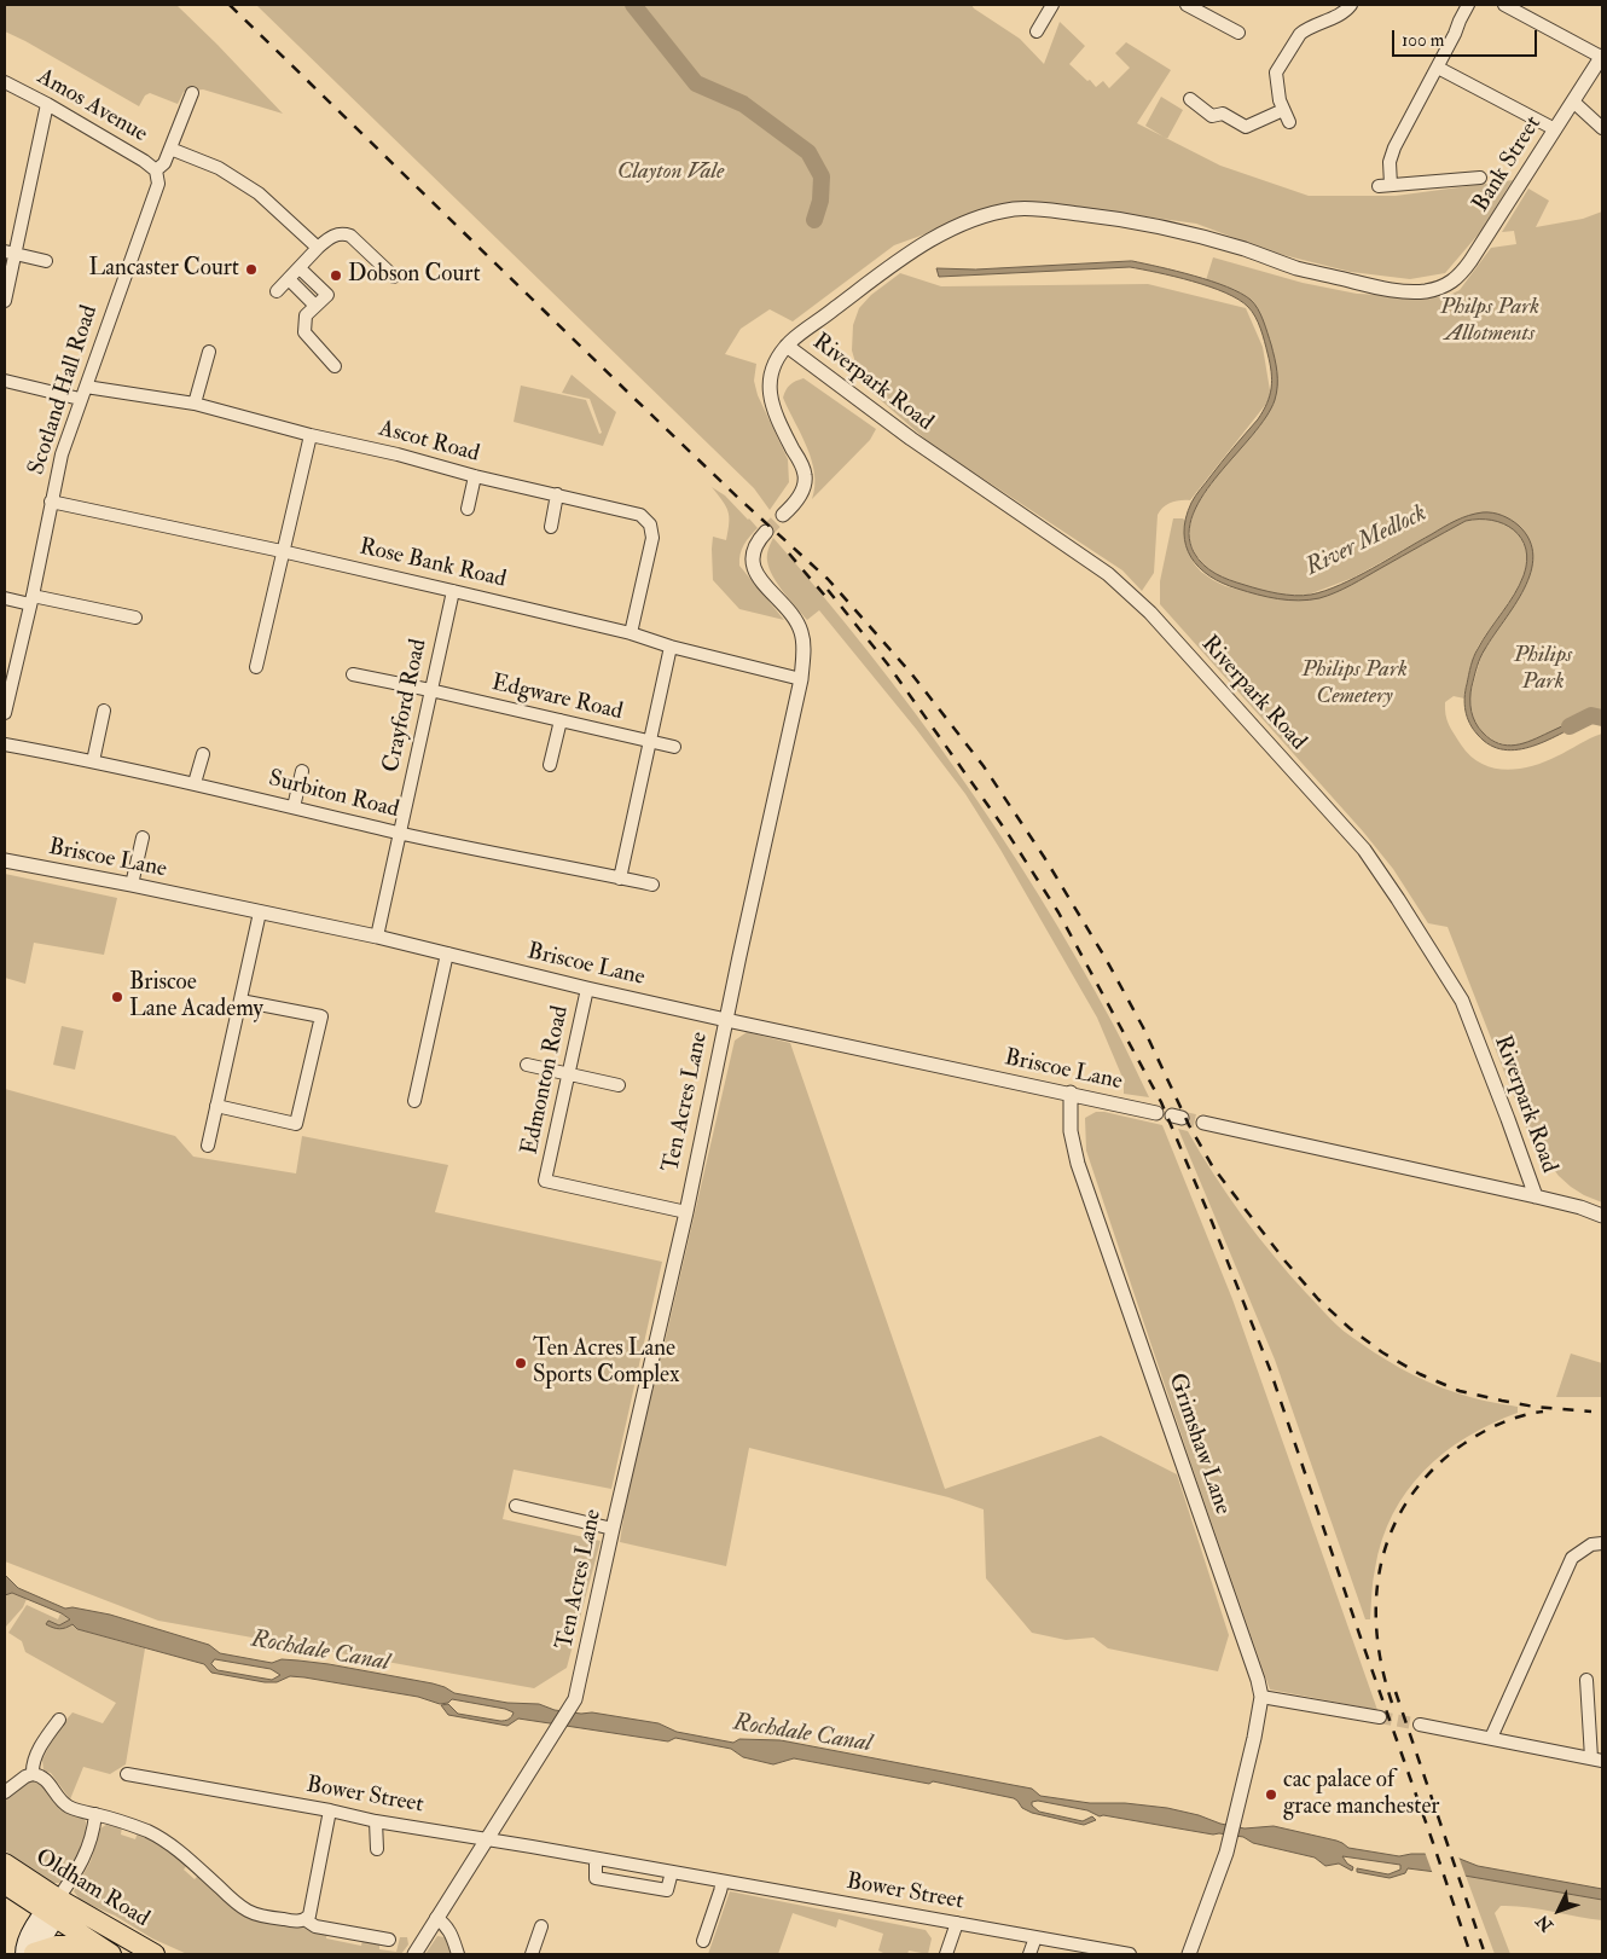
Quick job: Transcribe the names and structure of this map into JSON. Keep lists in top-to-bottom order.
{
  "streets": {
    "highway": ["Oldham Road"],
    "street": [
      "Amos Avenue",
      "Bank Street",
      "Riverpark Road",
      "Scotland Hall Road",
      "Ascot Road",
      "Rose Bank Road",
      "Edgware Road",
      "Crayford Road",
      "Surbiton Road",
      "Briscoe Lane",
      "Edmonton Road",
      "Ten Acres Lane",
      "Grimshaw Lane",
      "Bower Street"
    ]
  },
  "crossings": [
    ["Amos Avenue", "Scotland Hall Road"],
    ["Bank Street", "Riverpark Road"],
    ["Scotland Hall Road", "Ascot Road"],
    ["Scotland Hall Road", "Rose Bank Road"],
    ["Ascot Road", "Rose Bank Road"],
    ["Rose Bank Road", "Crayford Road"],
    ["Rose Bank Road", "Ten Acres Lane"],
    ["Edgware Road", "Crayford Road"],
    ["Crayford Road", "Surbiton Road"],
    ["Crayford Road", "Briscoe Lane"],
    ["Briscoe Lane", "Edmonton Road"],
    ["Briscoe Lane", "Ten Acres Lane"],
    ["Briscoe Lane", "Grimshaw Lane"],
    ["Edmonton Road", "Ten Acres Lane"],
    ["Ten Acres Lane", "Bower Street"]
  ],
  "water": ["River Medlock", "Rochdale Canal"],
  "parks": [
    "Clayton Vale",
    "Philps Park Allotments",
    "Philips Park",
    "Philips Park Cemetery"
  ],
  "places": [
    "Lancaster Court",
    "Dobson Court",
    "Briscoe Lane Academy",
    "Ten Acres Lane Sports Complex",
    "cac palace of grace manchester"
  ],
  "scale_bar": "100 m",
  "north": "bottom left"
}
